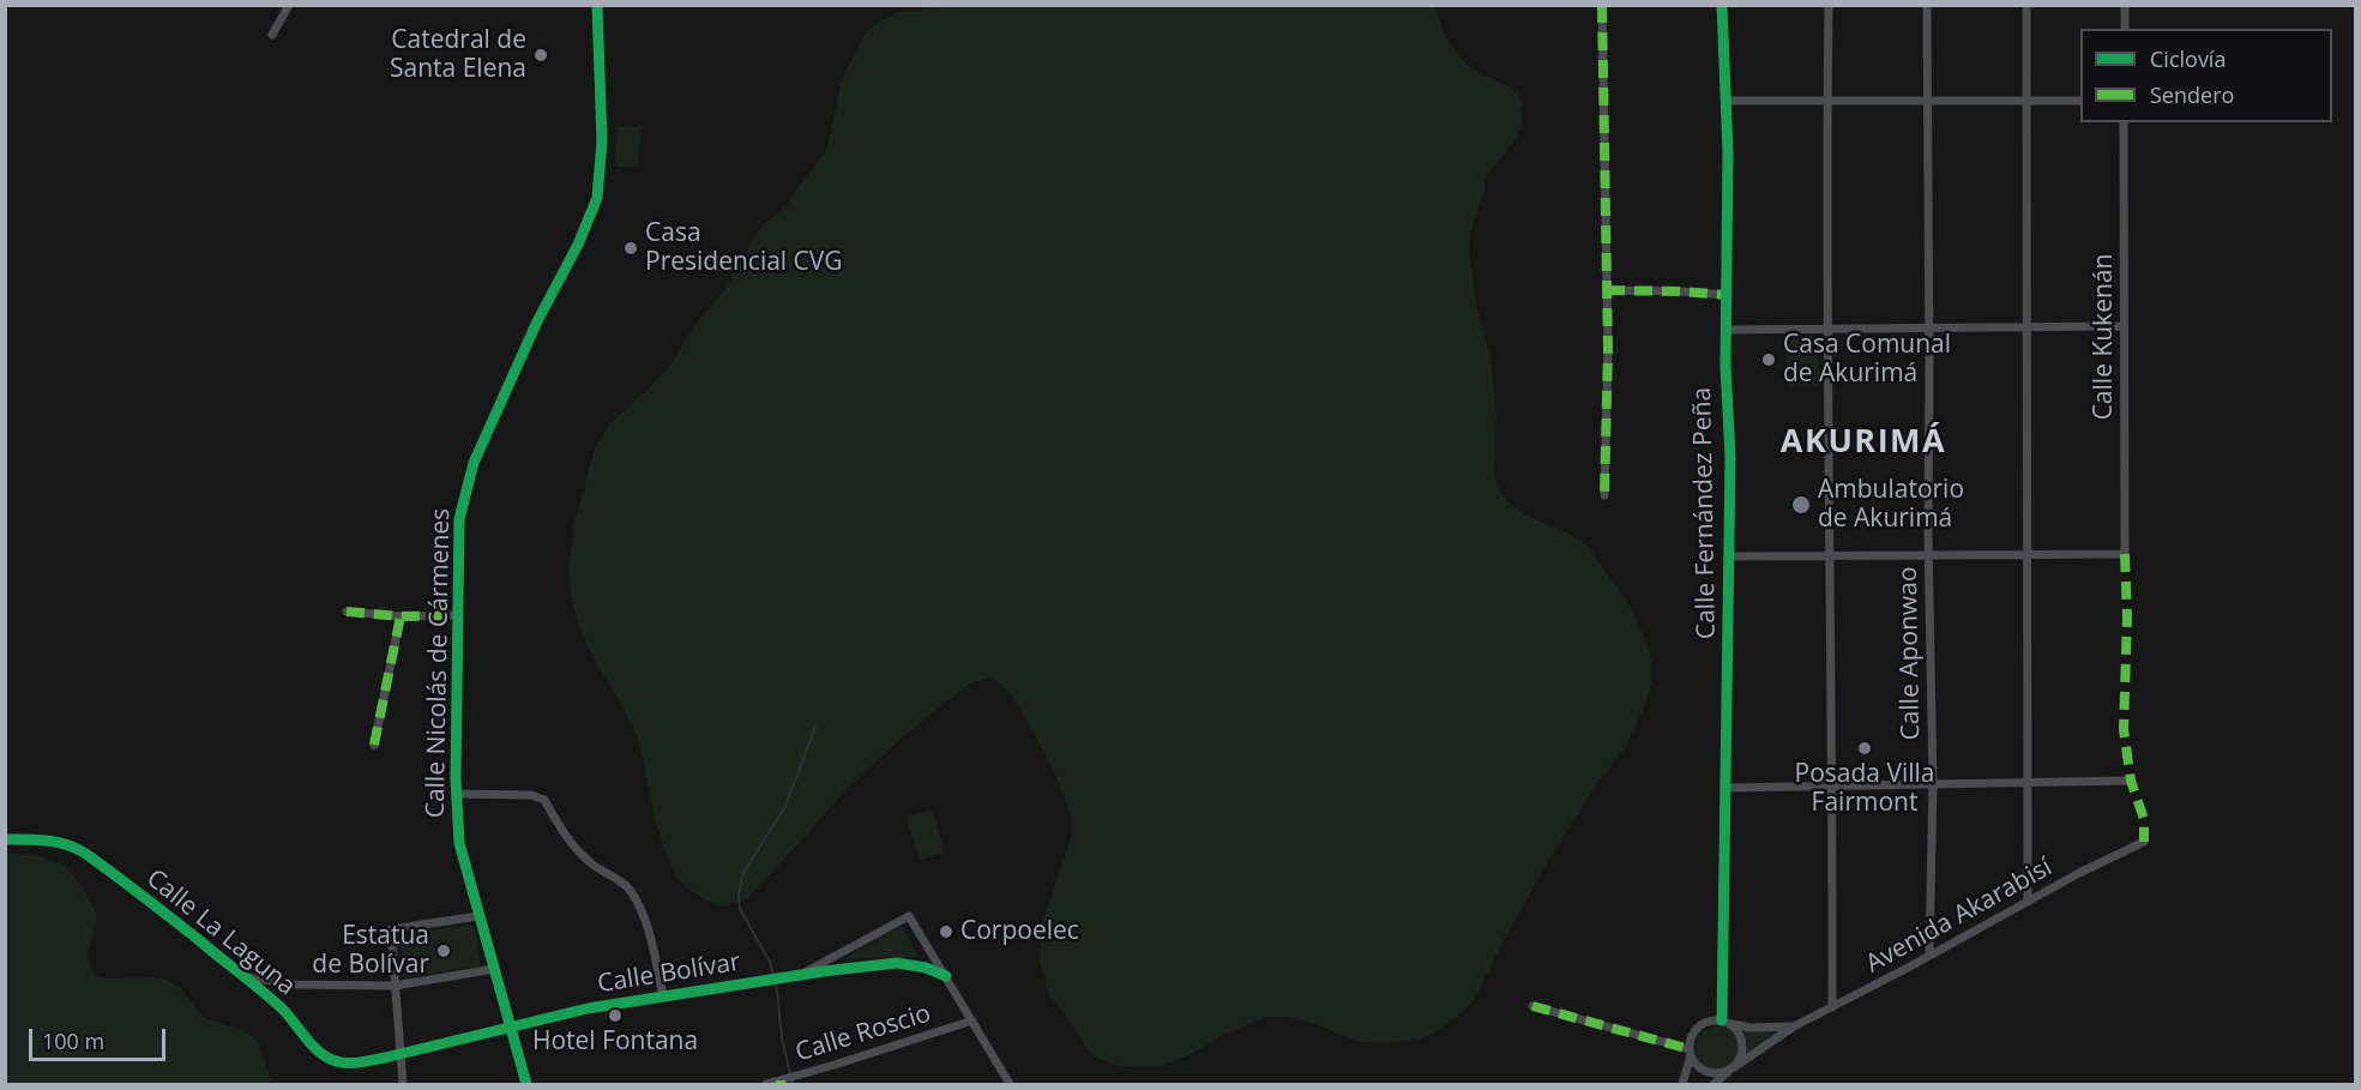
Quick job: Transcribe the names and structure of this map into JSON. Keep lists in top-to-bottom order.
{
  "streets": {
    "street": [
      "Calle Kukenán",
      "Calle Fernández Peña",
      "Calle Aponwao",
      "Calle Nicolás de Cármenes",
      "Avenida Akarabisí",
      "Calle La Laguna",
      "Calle Bolívar",
      "Calle Roscio"
    ]
  },
  "crossings": [
    ["Calle Fernández Peña", "Avenida Akarabisí"],
    ["Calle Aponwao", "Avenida Akarabisí"],
    ["Calle Nicolás de Cármenes", "Calle Bolívar"],
    ["Calle La Laguna", "Calle Bolívar"]
  ],
  "districts": ["AKURIMÁ"],
  "places": [
    "Catedral de Santa Elena",
    "Casa Presidencial CVG",
    "Casa Comunal de Akurimá",
    "Ambulatorio de Akurimá",
    "Posada Villa Fairmont",
    "Corpoelec",
    "Estatua de Bolívar",
    "Hotel Fontana"
  ],
  "legend": ["Ciclovía", "Sendero"],
  "scale_bar": "100 m"
}
